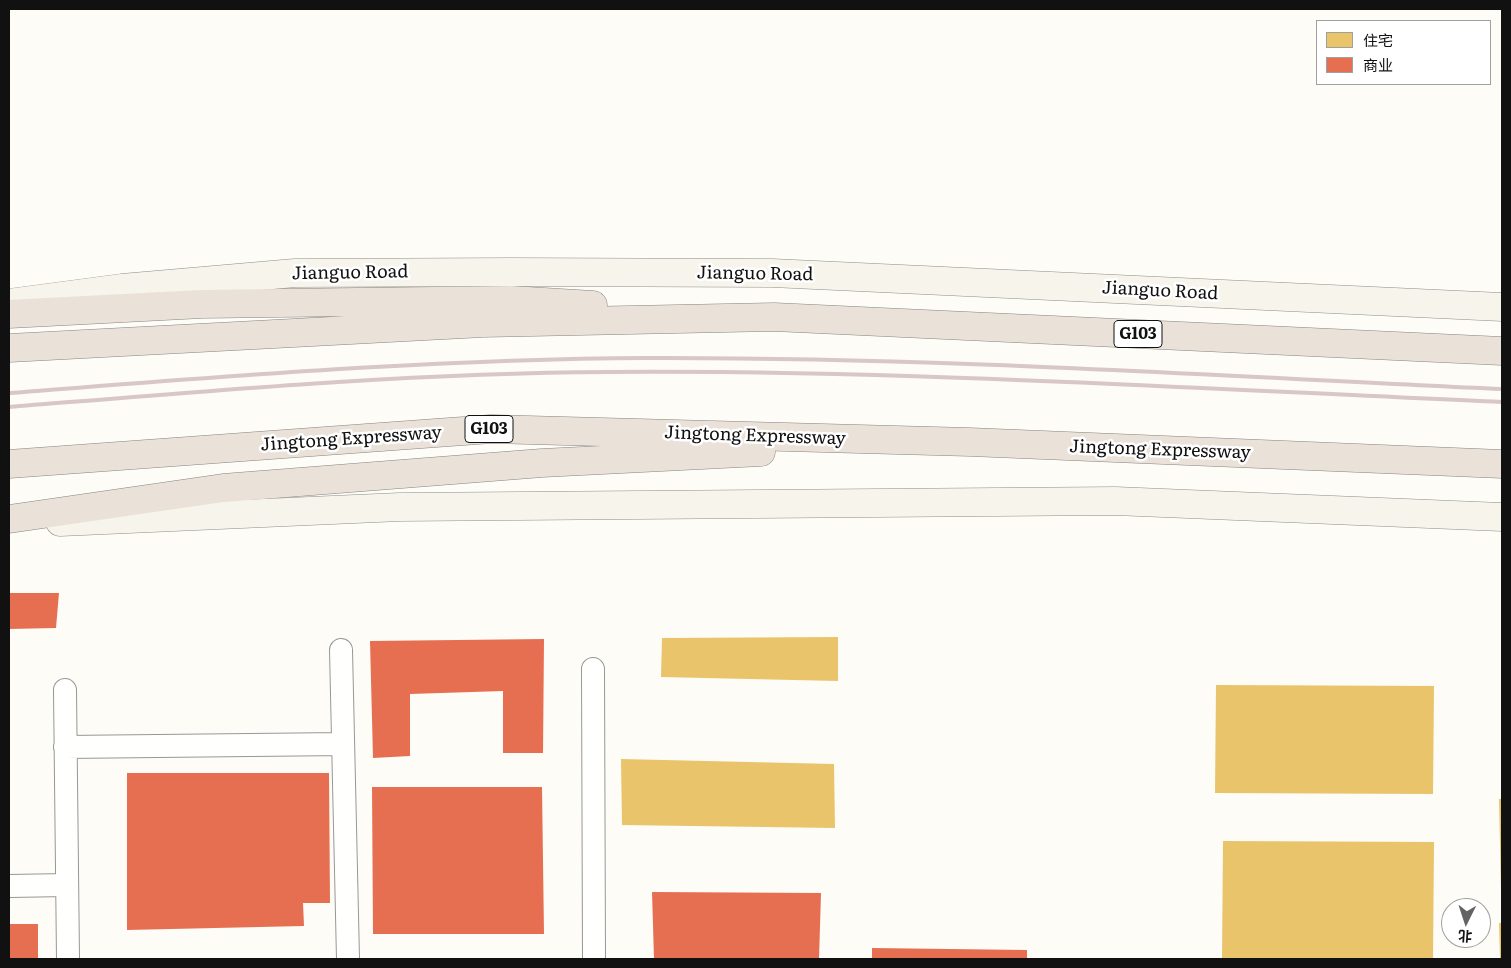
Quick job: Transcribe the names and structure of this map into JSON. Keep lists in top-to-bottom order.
{
  "streets": {
    "highway": ["G103", "Jingtong Expressway"],
    "main road": ["Jianguo Road"]
  },
  "legend": ["住宅", "商业"],
  "north": "bottom"
}
